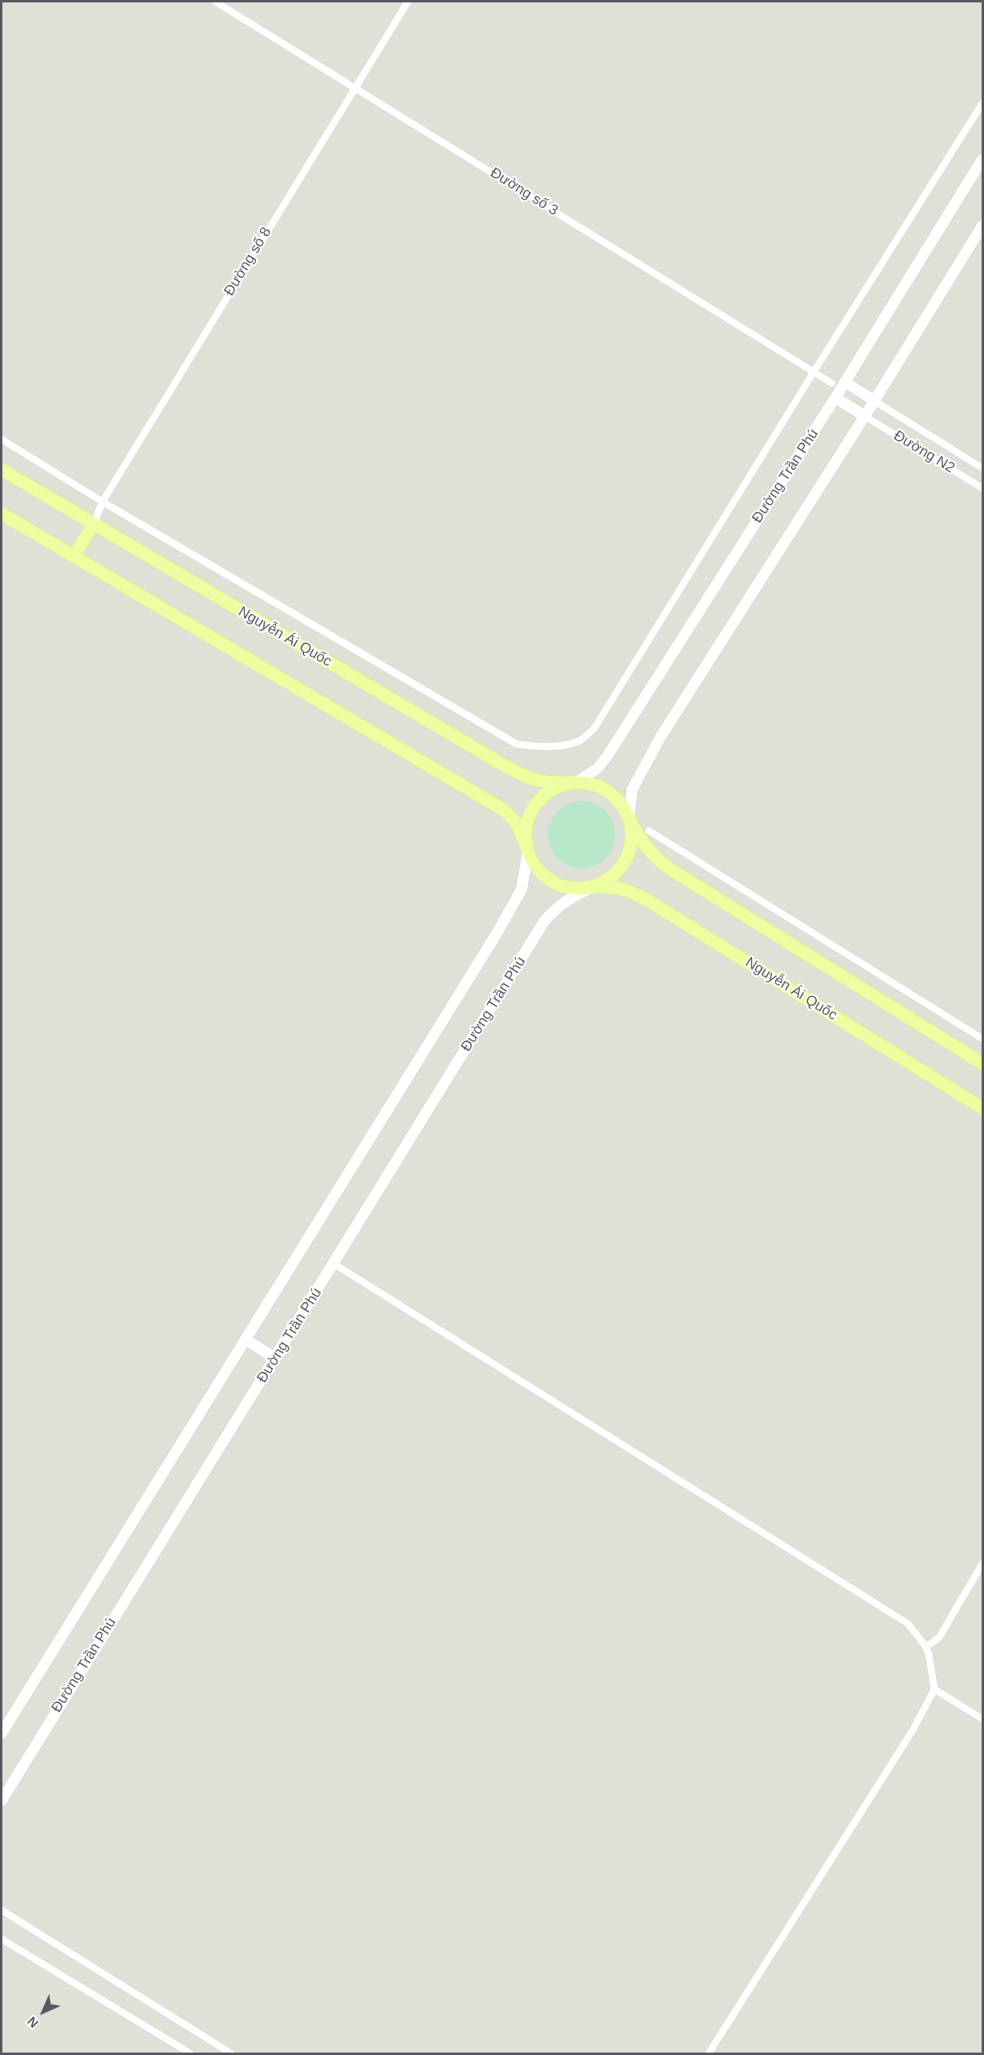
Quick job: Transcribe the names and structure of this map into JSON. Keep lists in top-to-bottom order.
{
  "streets": {
    "main road": ["Đường Trần Phú", "Nguyễn Ái Quốc"],
    "street": ["Đường số 3", "Đường số 8", "Đường N2"]
  },
  "crossings": [
    ["Đường số 3", "Đường số 8"],
    ["Đường số 8", "Nguyễn Ái Quốc"],
    ["Đường Trần Phú", "Nguyễn Ái Quốc"]
  ],
  "north": "bottom left"
}
